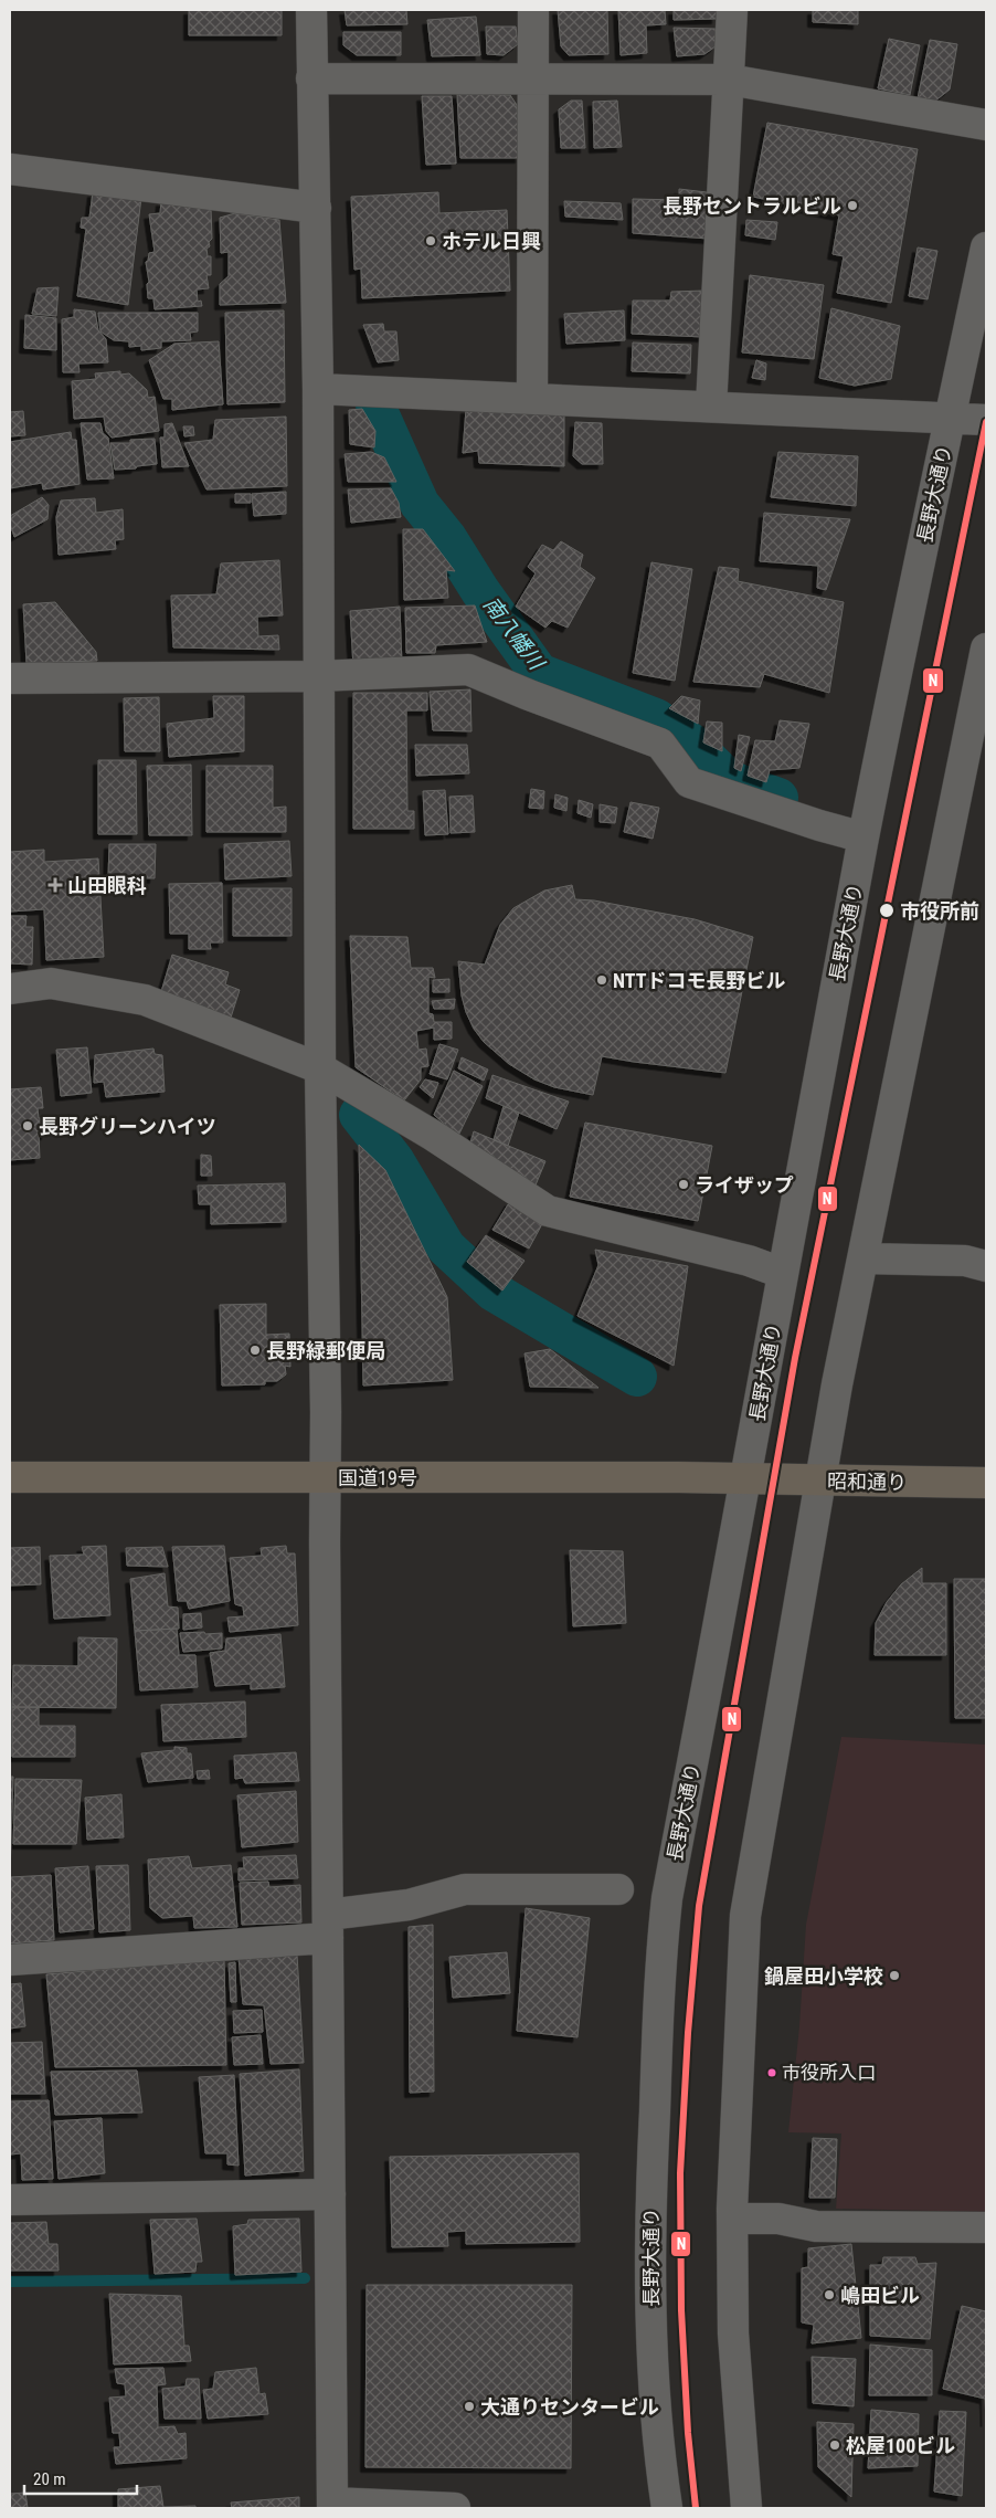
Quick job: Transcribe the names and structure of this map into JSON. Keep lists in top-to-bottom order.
{
  "streets": {
    "highway": ["国道19号", "昭和通り"],
    "street": ["長野大通り"]
  },
  "crossings": [
    ["長野大通り", "国道19号"],
    ["長野大通り", "昭和通り"],
    ["国道19号", "昭和通り"]
  ],
  "water": ["南八幡川"],
  "places": {
    "other": [
      "長野セントラルビル",
      "ホテル日興",
      "市役所前",
      "NTTドコモ長野ビル",
      "長野グリーンハイツ",
      "ライザップ",
      "長野緑郵便局",
      "鍋屋田小学校",
      "市役所入口",
      "嶋田ビル",
      "大通りセンタービル",
      "松屋100ビル"
    ],
    "health": ["山田眼科"]
  },
  "lines": ["transit line N"],
  "scale_bar": "20 m"
}
